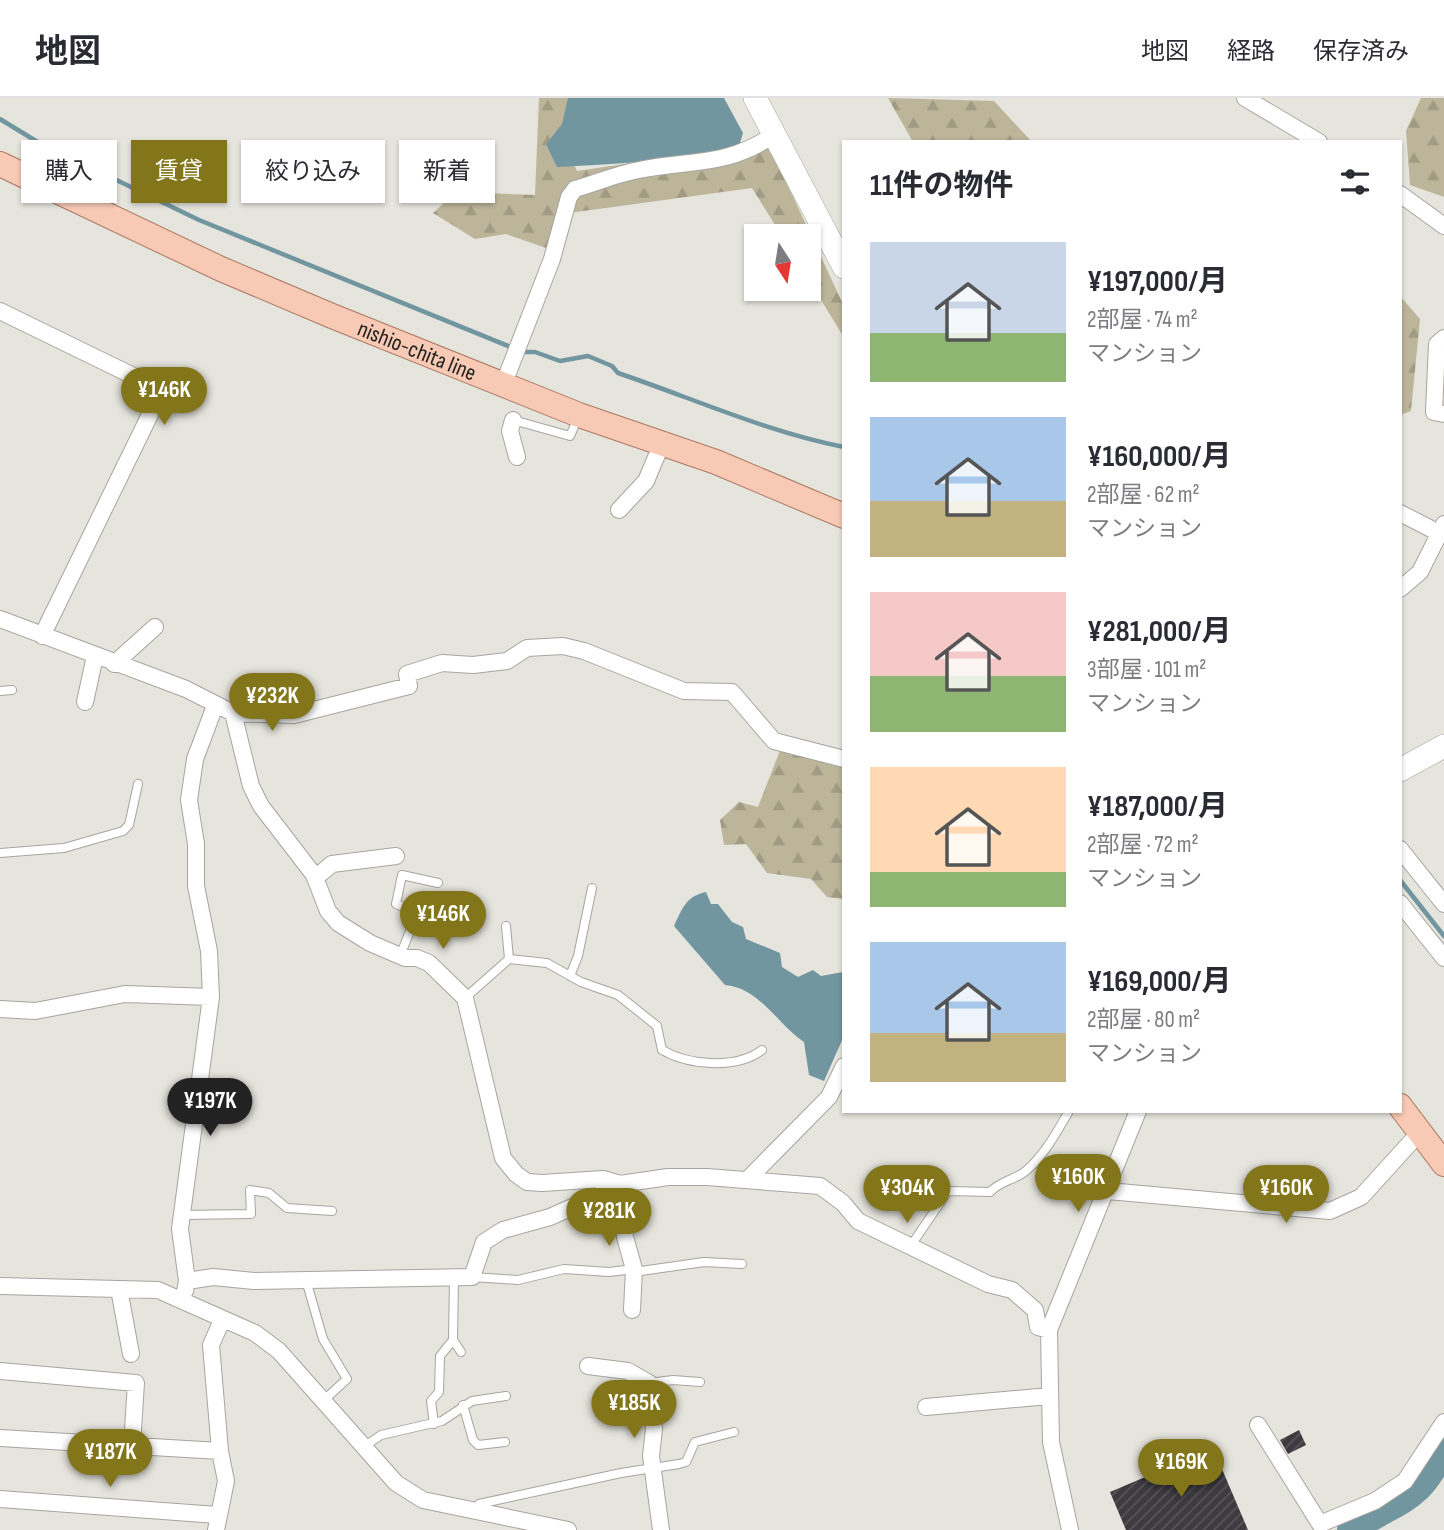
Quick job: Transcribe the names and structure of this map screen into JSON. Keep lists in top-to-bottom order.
{
  "streets": {
    "main road": ["nishio-chita line"]
  },
  "north": "bottom",
  "page": {
    "header": "地図",
    "nav": ["地図", "経路", "保存済み"],
    "chip": [
      "購入",
      "賃貸",
      "絞り込み",
      "新着"
    ],
    "heading": "11件の物件",
    "list": [
      {
        "name": "¥197,000/月",
        "note": "2部屋 · 74 m² · マンション"
      },
      {
        "name": "¥160,000/月",
        "note": "2部屋 · 62 m² · マンション"
      },
      {
        "name": "¥281,000/月",
        "note": "3部屋 · 101 m² · マンション"
      },
      {
        "name": "¥187,000/月",
        "note": "2部屋 · 72 m² · マンション"
      },
      {
        "name": "¥169,000/月",
        "note": "2部屋 · 80 m² · マンション"
      }
    ],
    "price": [
      "¥146K",
      "¥232K",
      "¥146K",
      "¥197K",
      "¥160K",
      "¥304K",
      "¥160K",
      "¥281K",
      "¥185K",
      "¥187K",
      "¥169K"
    ]
  }
}
